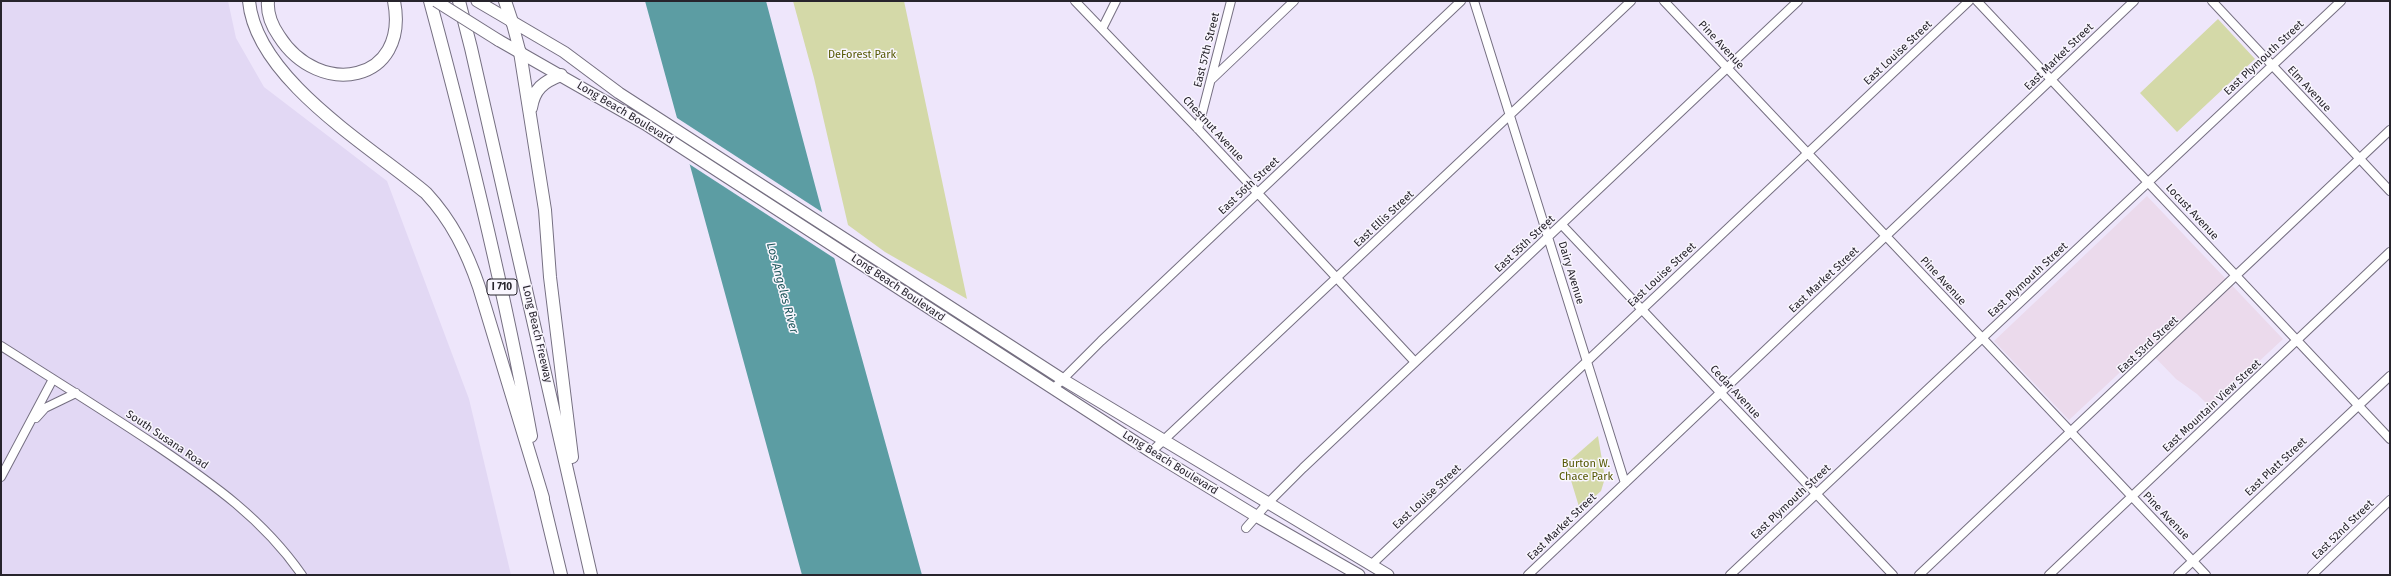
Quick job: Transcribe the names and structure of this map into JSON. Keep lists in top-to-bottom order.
{
  "streets": {
    "highway": ["I 710", "Long Beach Freeway"],
    "main road": ["Long Beach Boulevard"],
    "street": [
      "Pine Avenue",
      "East 57th Street",
      "East Louise Street",
      "East Market Street",
      "East Plymouth Street",
      "Elm Avenue",
      "Chestnut Avenue",
      "East 56th Street",
      "Locust Avenue",
      "East Ellis Street",
      "East 55th Street",
      "Dairy Avenue",
      "East 53rd Street",
      "Cedar Avenue",
      "East Mountain View Street",
      "South Susana Road",
      "East Platt Street",
      "East 52nd Street"
    ]
  },
  "crossings": [
    ["Pine Avenue", "East Louise Street"],
    ["Pine Avenue", "East Market Street"],
    ["Pine Avenue", "East Plymouth Street"],
    ["Pine Avenue", "East 55th Street"],
    ["Pine Avenue", "East 53rd Street"],
    ["Pine Avenue", "East Mountain View Street"],
    ["Pine Avenue", "East Platt Street"],
    ["East 57th Street", "Chestnut Avenue"],
    ["East Louise Street", "Long Beach Boulevard"],
    ["East Louise Street", "Dairy Avenue"],
    ["East Louise Street", "Cedar Avenue"],
    ["East Market Street", "Locust Avenue"],
    ["East Market Street", "Dairy Avenue"],
    ["East Market Street", "Cedar Avenue"],
    ["East Plymouth Street", "Elm Avenue"],
    ["East Plymouth Street", "Locust Avenue"],
    ["East Plymouth Street", "Cedar Avenue"],
    ["Elm Avenue", "East 53rd Street"],
    ["Long Beach Boulevard", "East 56th Street"],
    ["Long Beach Boulevard", "East Ellis Street"],
    ["Long Beach Boulevard", "East 55th Street"],
    ["Chestnut Avenue", "East 56th Street"],
    ["Chestnut Avenue", "East Ellis Street"],
    ["Chestnut Avenue", "East 55th Street"],
    ["Locust Avenue", "East 53rd Street"],
    ["Locust Avenue", "East Mountain View Street"],
    ["Locust Avenue", "East Platt Street"],
    ["East Ellis Street", "Dairy Avenue"],
    ["East 55th Street", "Dairy Avenue"],
    ["East 55th Street", "Cedar Avenue"]
  ],
  "water": ["Los Angeles River"],
  "parks": ["DeForest Park", "Burton W. Chace Park"]
}
